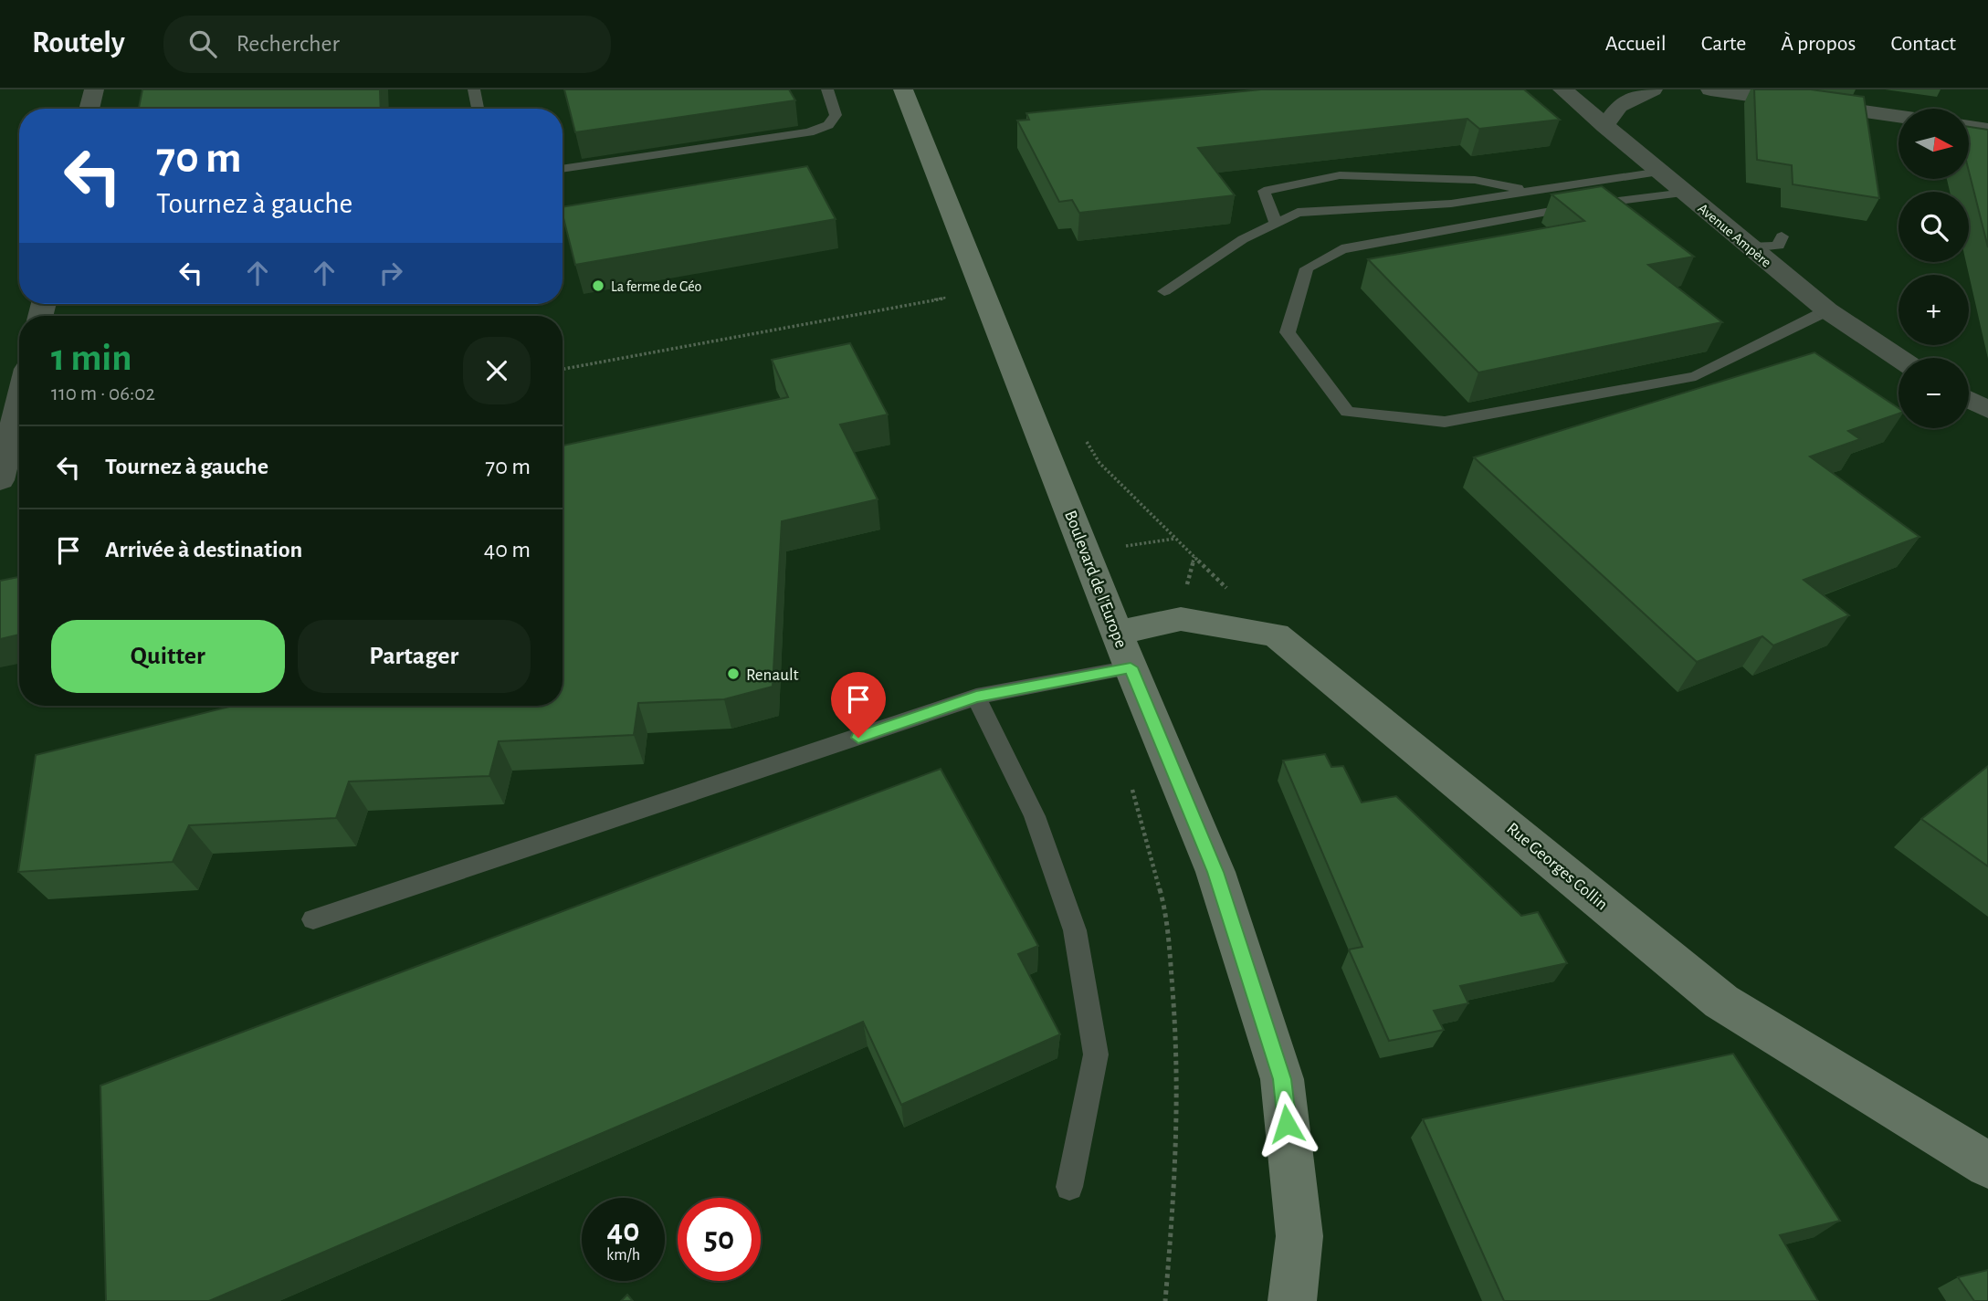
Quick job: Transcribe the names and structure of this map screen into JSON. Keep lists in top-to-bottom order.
{
  "streets": {
    "main road": ["Boulevard de l'Europe", "Rue Georges Collin"],
    "street": ["Avenue Ampère"]
  },
  "places": ["La ferme de Géo", "Renault"],
  "north": "right",
  "page": {
    "header": "Routely",
    "search": "Rechercher",
    "nav": [
      "Accueil",
      "Carte",
      "À propos",
      "Contact"
    ],
    "map_buttons": ["+", "−"],
    "turn": ["70 m", "Tournez à gauche"],
    "heading": ["1 min", "110 m · 06:02"],
    "list": [
      {
        "name": "Tournez à gauche",
        "value": "70 m"
      },
      {
        "name": "Arrivée à destination",
        "value": "40 m"
      }
    ],
    "buttons": ["Quitter", "Partager"],
    "speed": "40 km/h",
    "limit": "50"
  }
}
